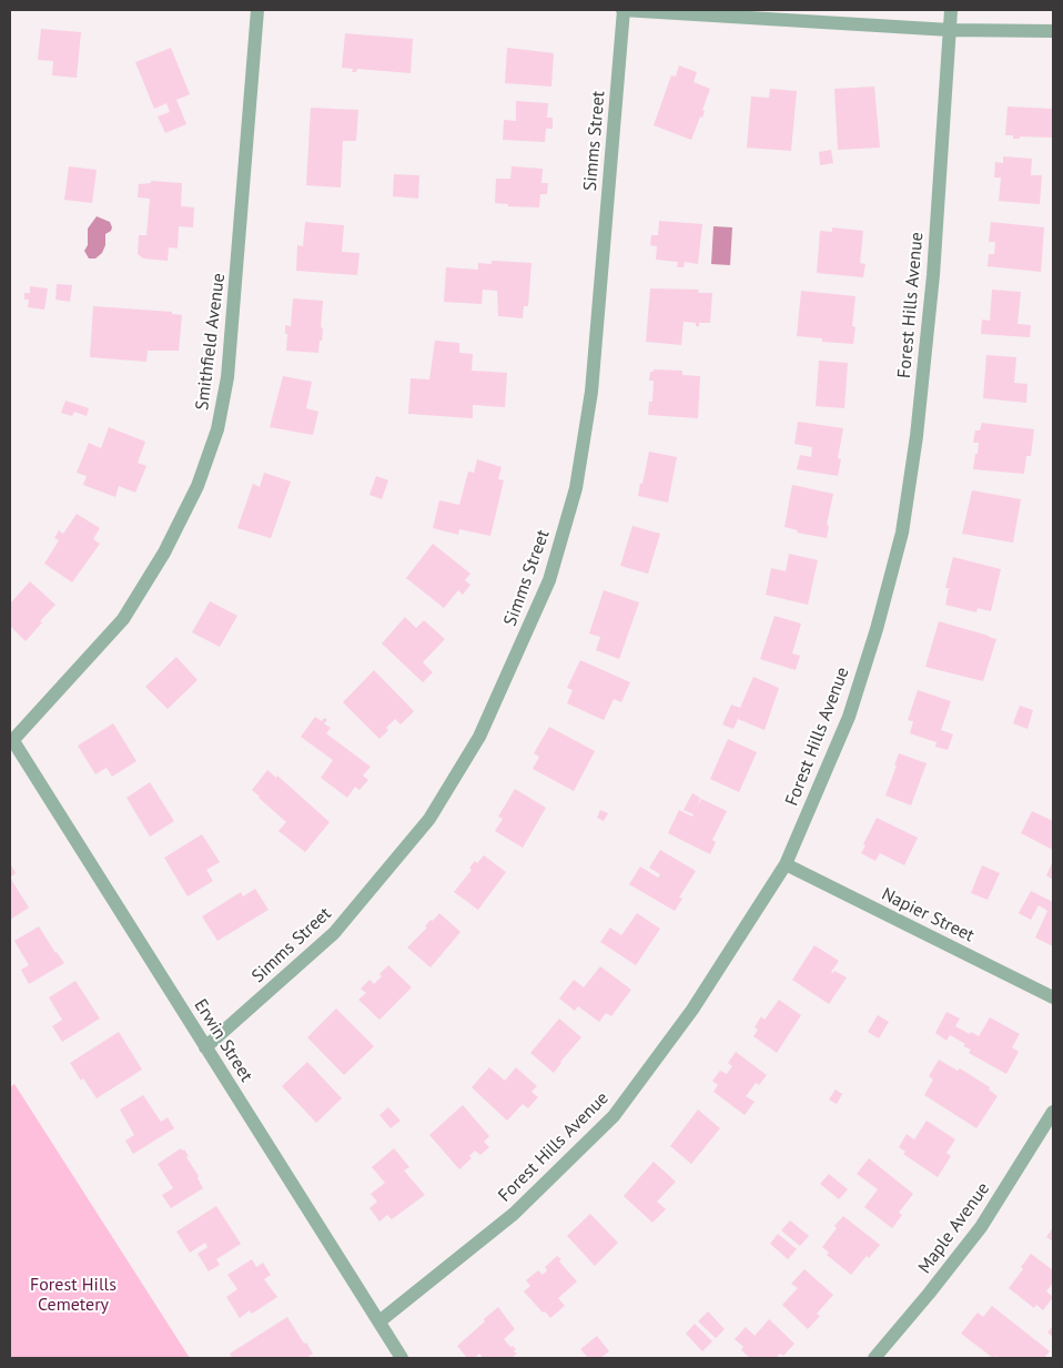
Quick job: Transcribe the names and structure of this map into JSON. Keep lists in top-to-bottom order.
{
  "streets": {
    "street": [
      "Simms Street",
      "Forest Hills Avenue",
      "Smithfield Avenue",
      "Napier Street",
      "Erwin Street",
      "Maple Avenue"
    ]
  },
  "crossings": [
    ["Simms Street", "Erwin Street"],
    ["Forest Hills Avenue", "Napier Street"],
    ["Forest Hills Avenue", "Erwin Street"],
    ["Smithfield Avenue", "Erwin Street"]
  ],
  "parks": ["Forest Hills Cemetery"]
}
